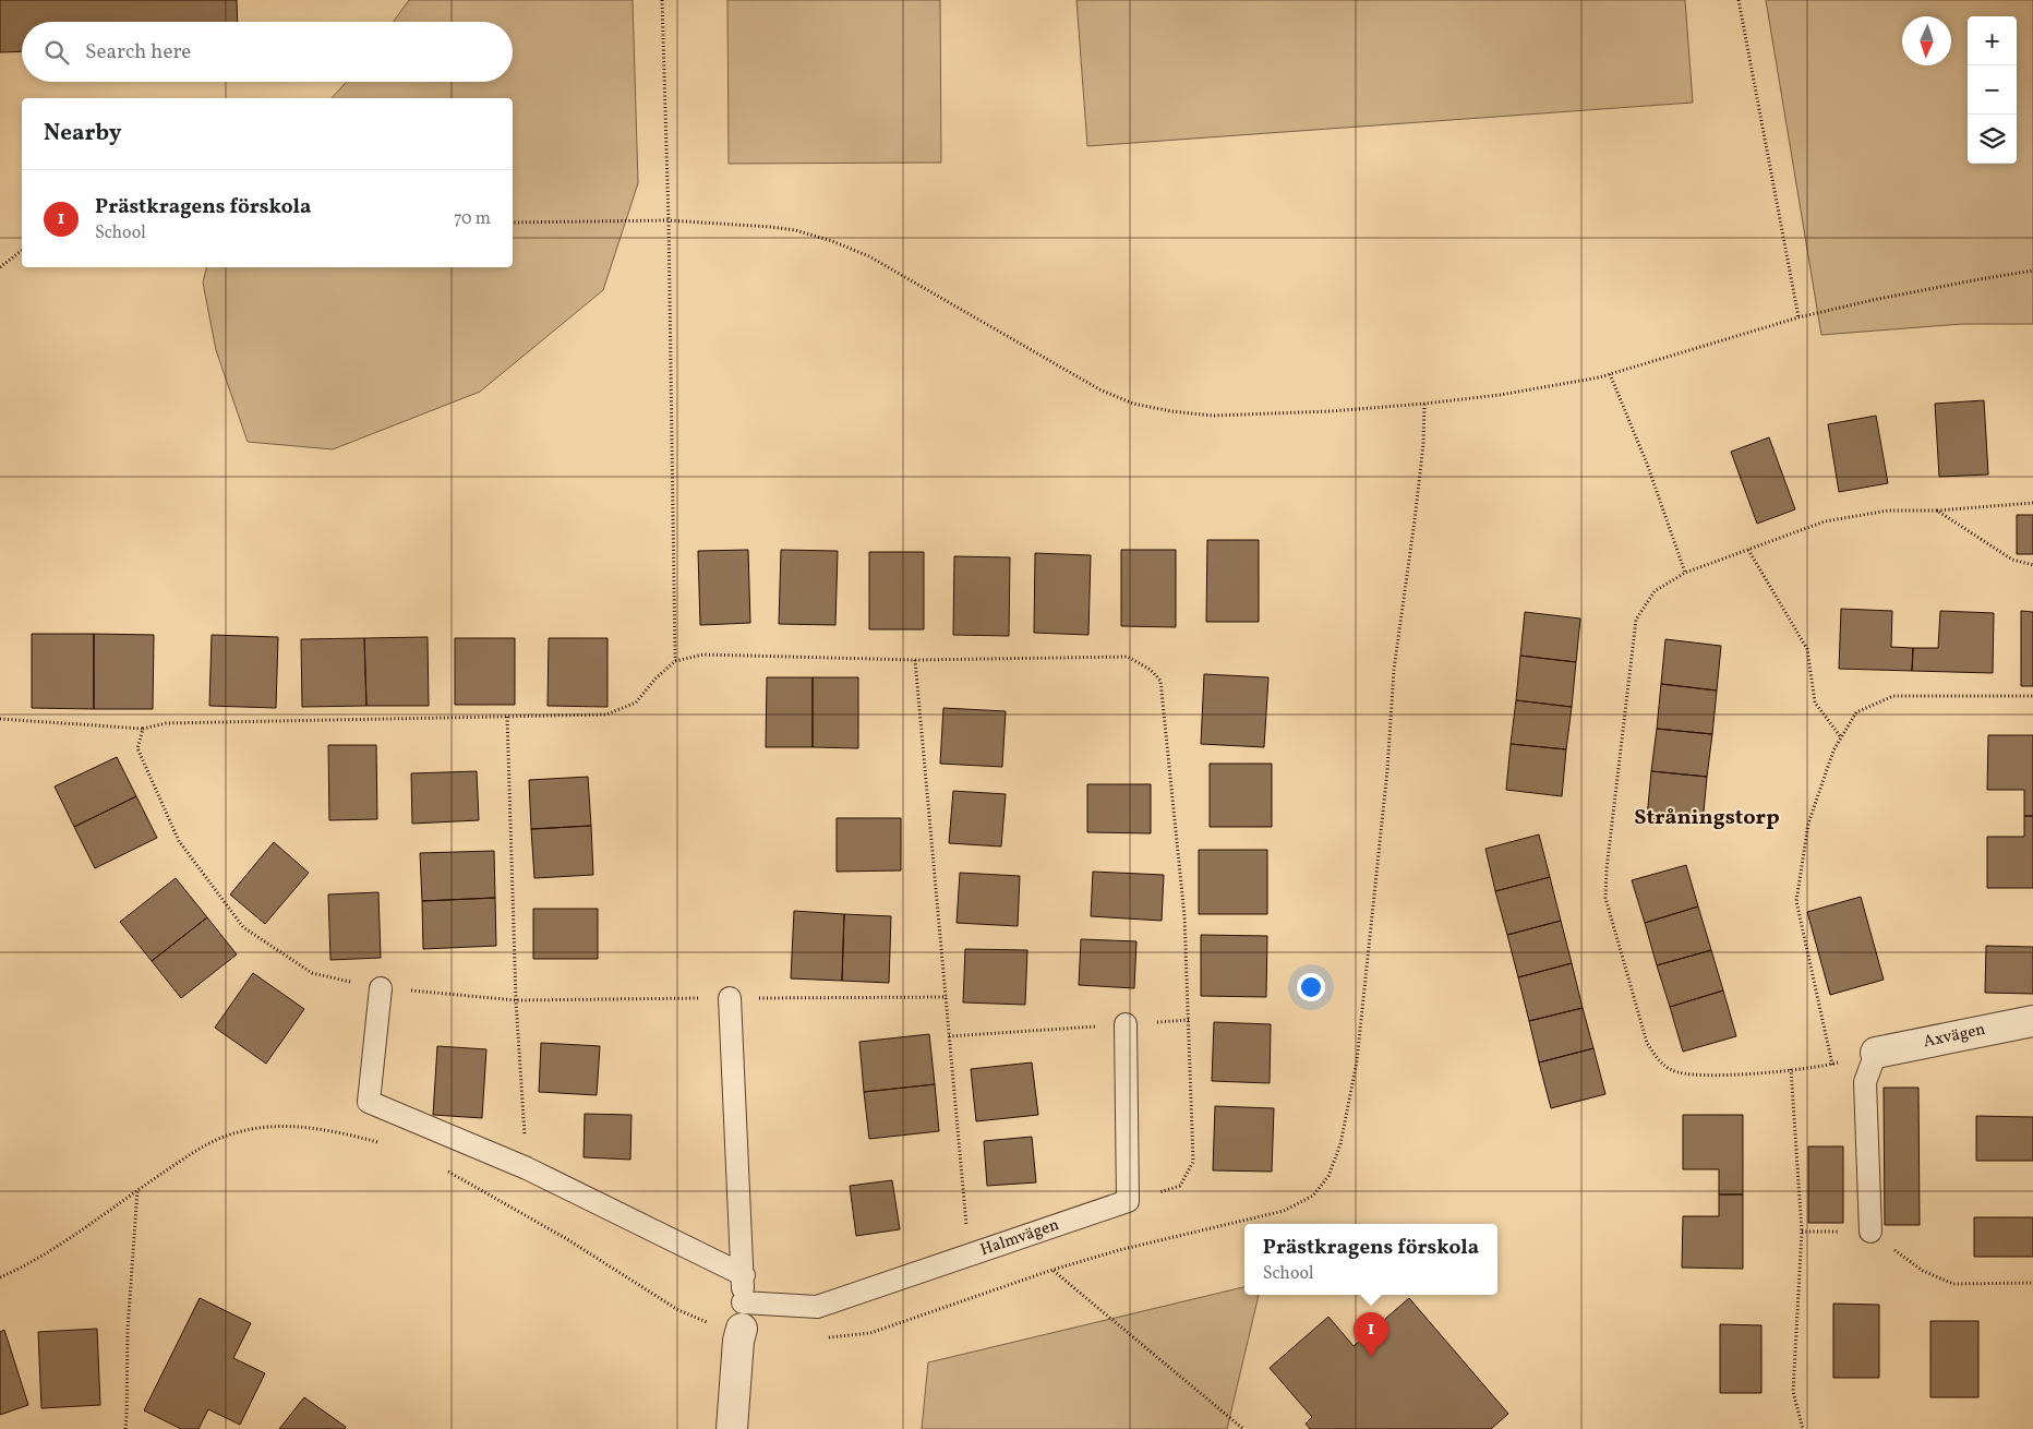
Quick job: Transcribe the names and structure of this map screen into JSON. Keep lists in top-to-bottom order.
{
  "streets": {
    "street": ["Axvägen"],
    "lane": ["Halmvägen"]
  },
  "districts": ["Stråningstorp"],
  "north": "bottom",
  "page": {
    "map_buttons": ["+", "−"],
    "search": "Search here",
    "heading": "Nearby",
    "list": [
      {
        "mark": "1",
        "name": "Prästkragens förskola",
        "note": "School",
        "value": "70 m"
      }
    ],
    "popup": ["Prästkragens förskola", "School"],
    "pins": "1"
  }
}
